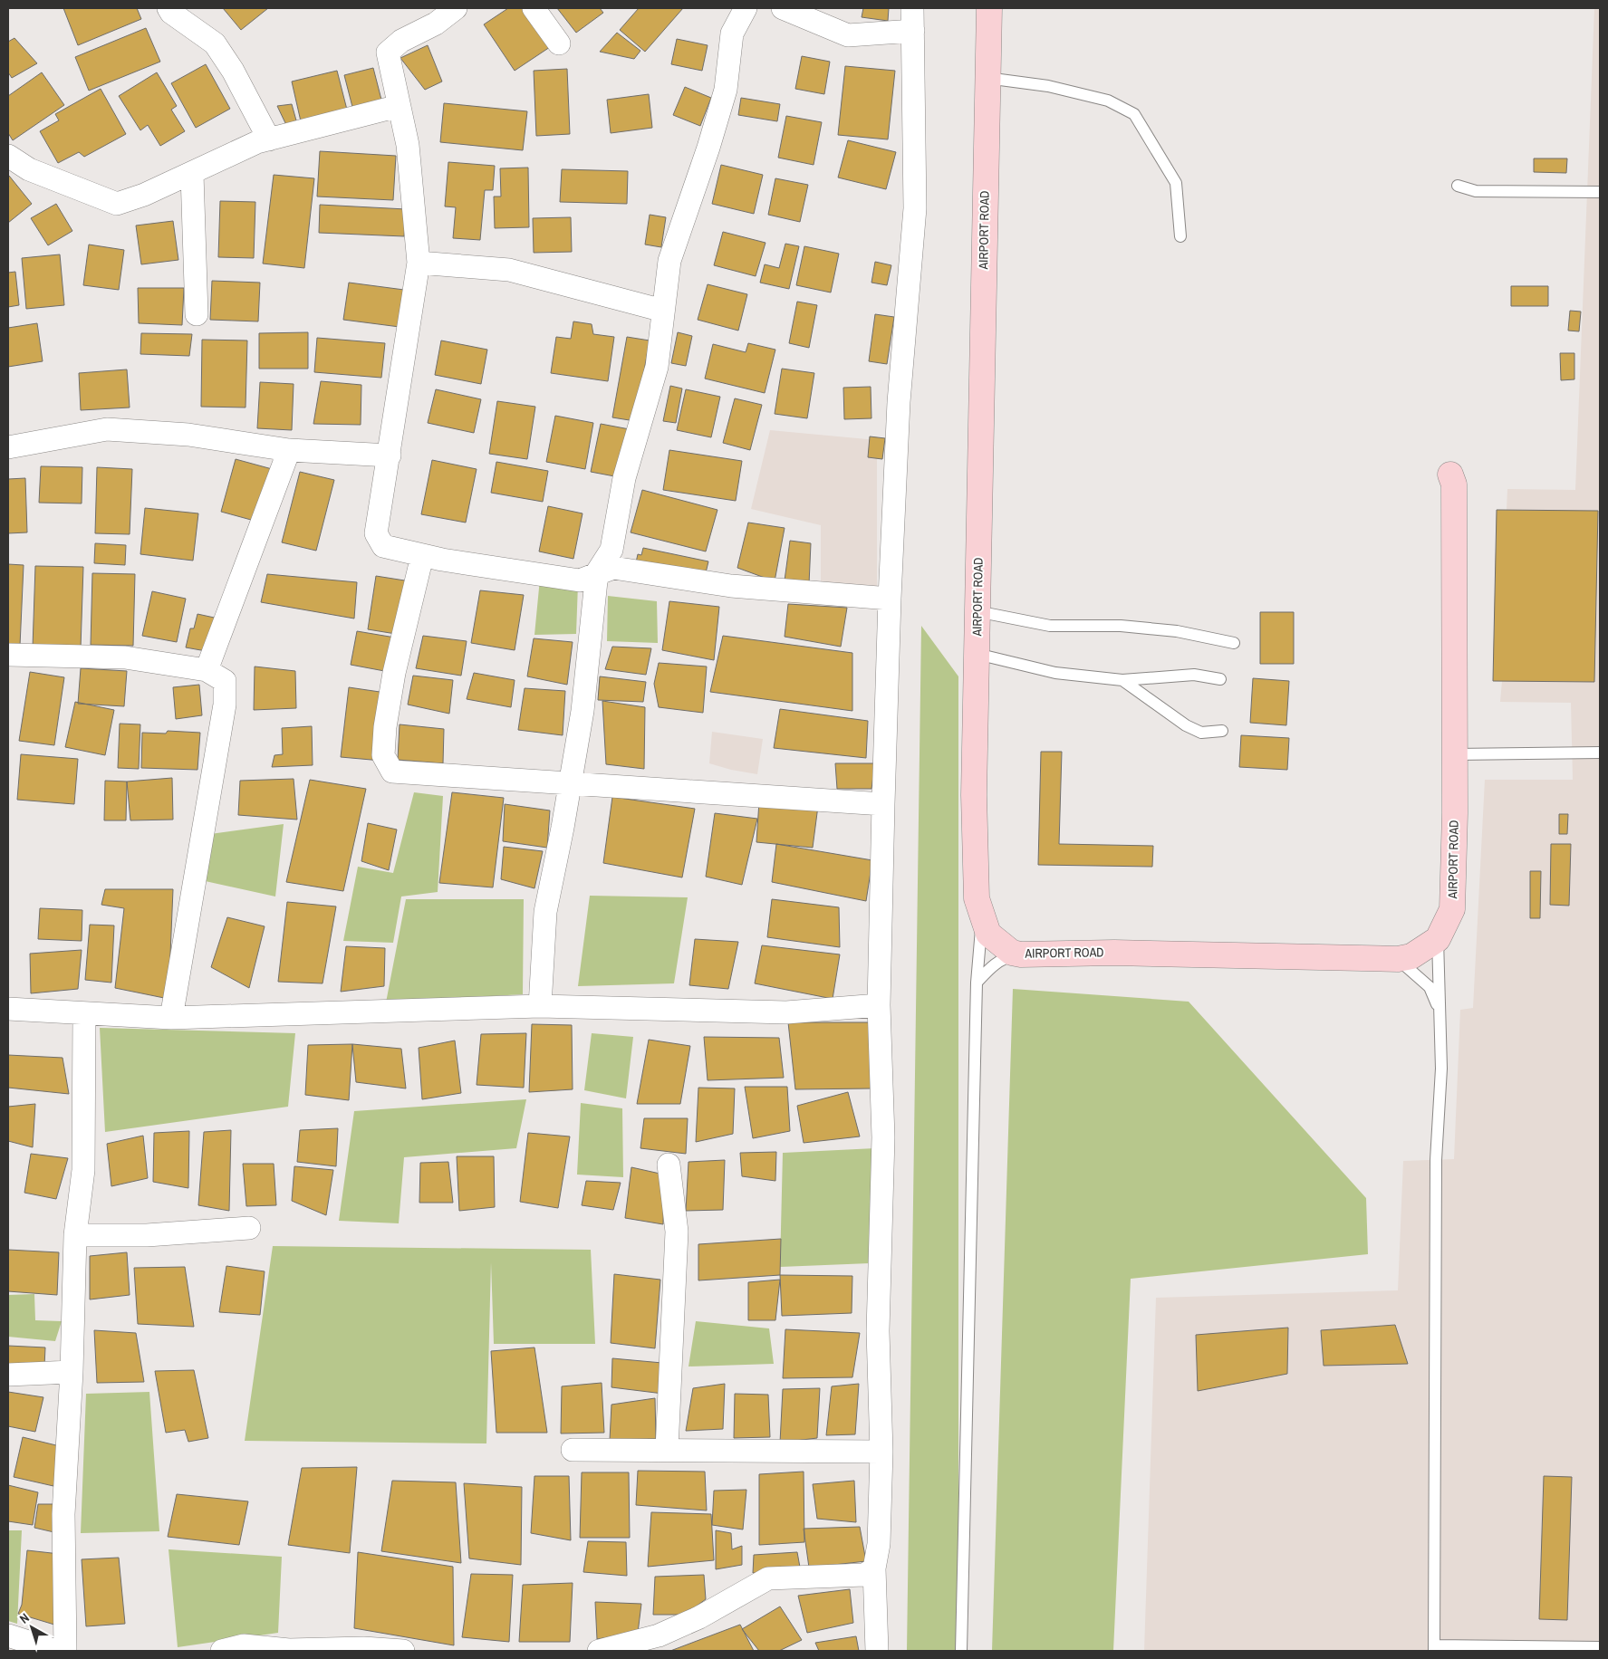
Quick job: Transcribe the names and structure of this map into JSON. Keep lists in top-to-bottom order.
{
  "streets": {
    "main road": ["AIRPORT ROAD"]
  },
  "north": "top left"
}
